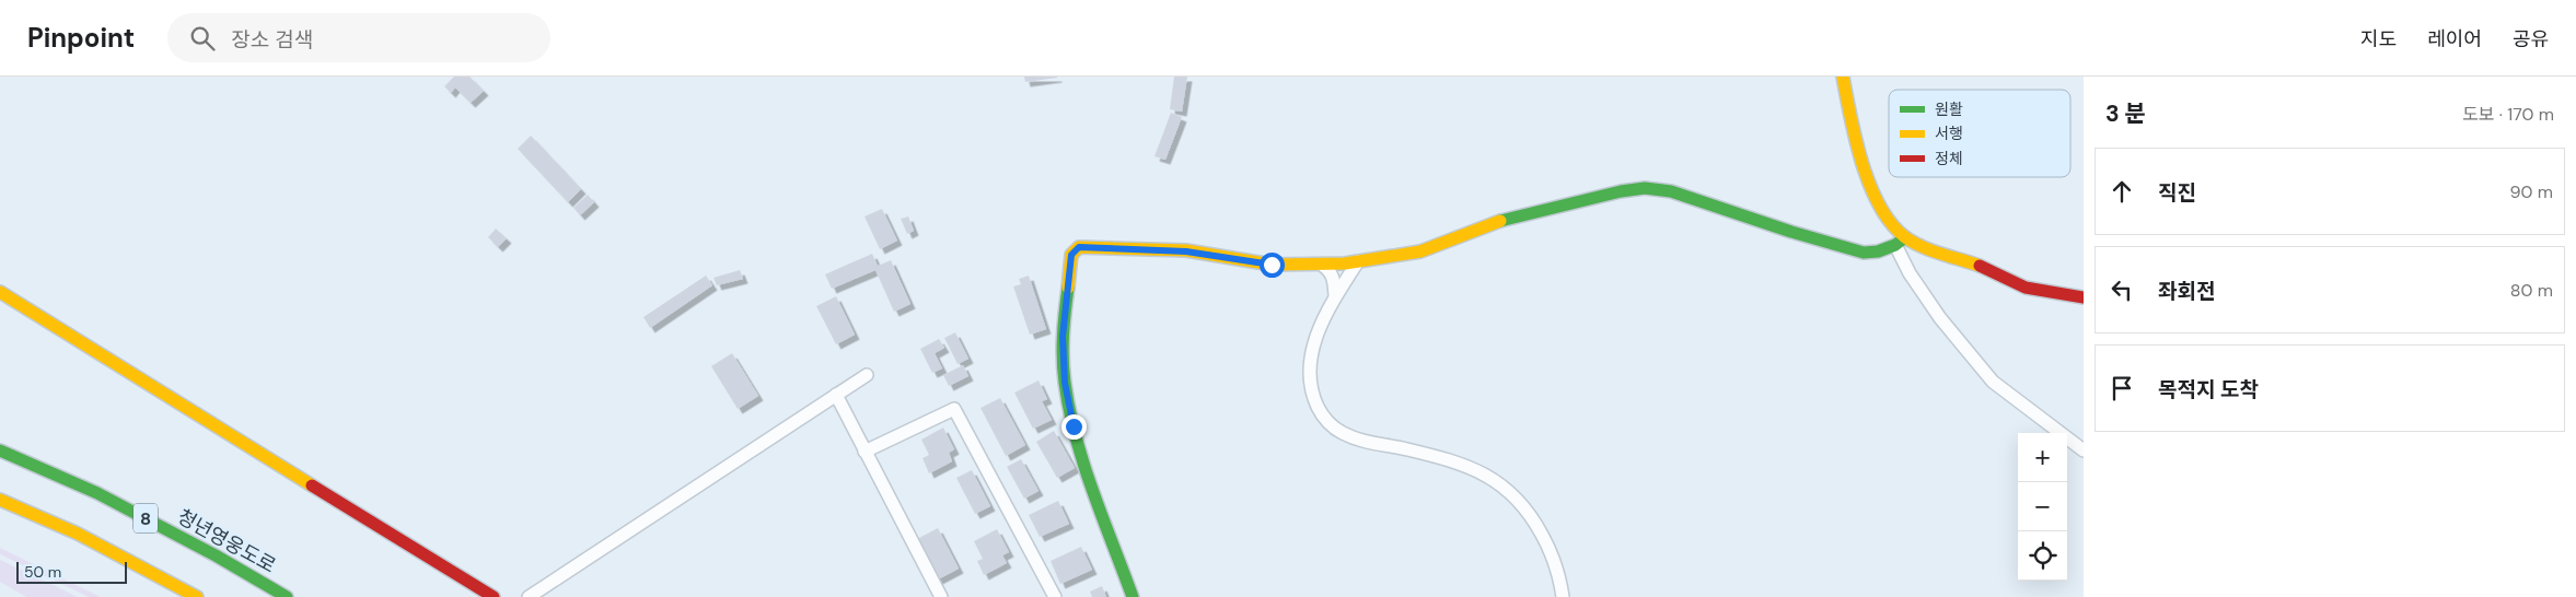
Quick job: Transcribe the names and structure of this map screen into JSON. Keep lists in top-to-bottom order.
{
  "streets": {
    "main road": ["8", "청년영웅도로"]
  },
  "legend": ["원활", "서행", "정체"],
  "scale_bar": "50 m",
  "page": {
    "header": "Pinpoint",
    "search": "장소 검색",
    "nav": ["지도", "레이어", "공유"],
    "heading": ["3 분", "도보 · 170 m"],
    "list": [
      ["직진", "90 m"],
      ["좌회전", "80 m"],
      "목적지 도착"
    ],
    "map_buttons": ["+", "−"],
    "scale": "50 m"
  }
}
